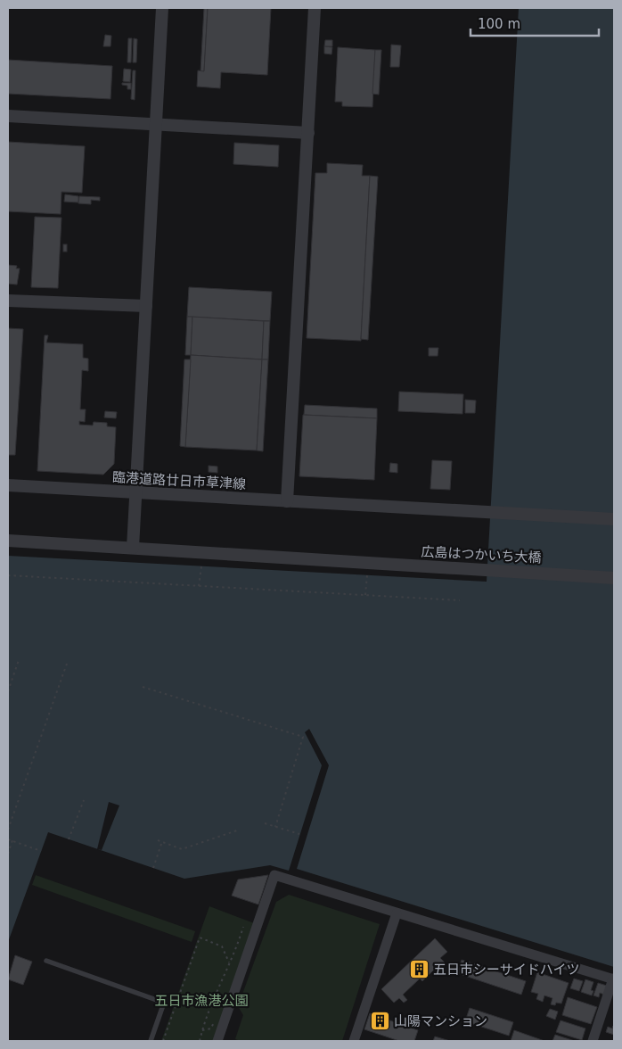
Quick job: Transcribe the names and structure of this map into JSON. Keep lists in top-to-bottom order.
{
  "streets": {
    "street": ["臨港道路廿日市草津線", "広島はつかいち大橋"]
  },
  "parks": ["五日市漁港公園"],
  "places": {
    "building": ["五日市シーサイドハイツ", "山陽マンション"]
  },
  "scale_bar": "100 m"
}
